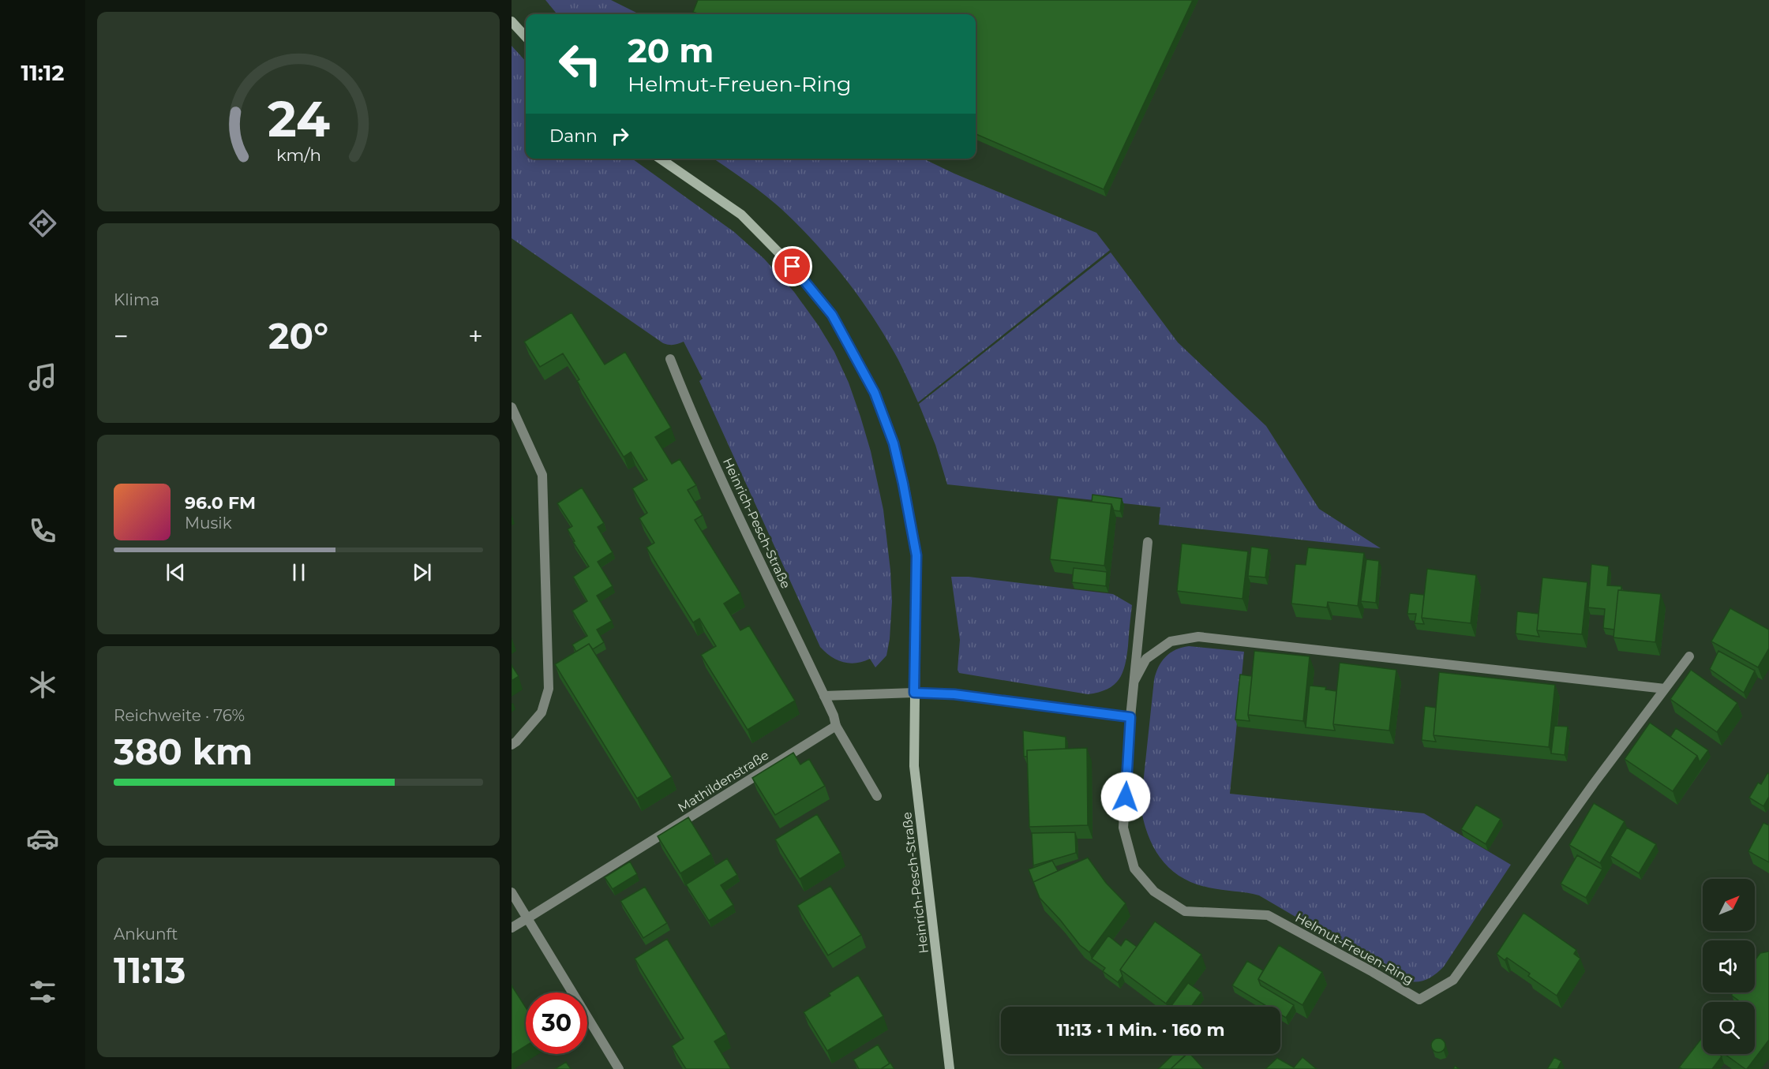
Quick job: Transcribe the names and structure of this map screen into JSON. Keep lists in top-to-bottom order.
{
  "streets": {
    "street": ["Heinrich-Pesch-Straße", "Mathildenstraße", "Helmut-Freuen-Ring"]
  },
  "crossings": [
    ["Heinrich-Pesch-Straße", "Mathildenstraße"]
  ],
  "north": "top right",
  "page": {
    "tabs": "11:12",
    "turn": ["20 m", "Helmut-Freuen-Ring"],
    "then": "Dann",
    "tile": [
      "Klima",
      ["Reichweite · 76%", "380 km"],
      ["Ankunft", "11:13"]
    ],
    "heat": ["−", "20°", "+"],
    "song": ["96.0 FM", "Musik"],
    "limit": "30",
    "trip": "11:13 · 1 Min. · 160 m",
    "gauge": ["24", "km/h"]
  }
}
